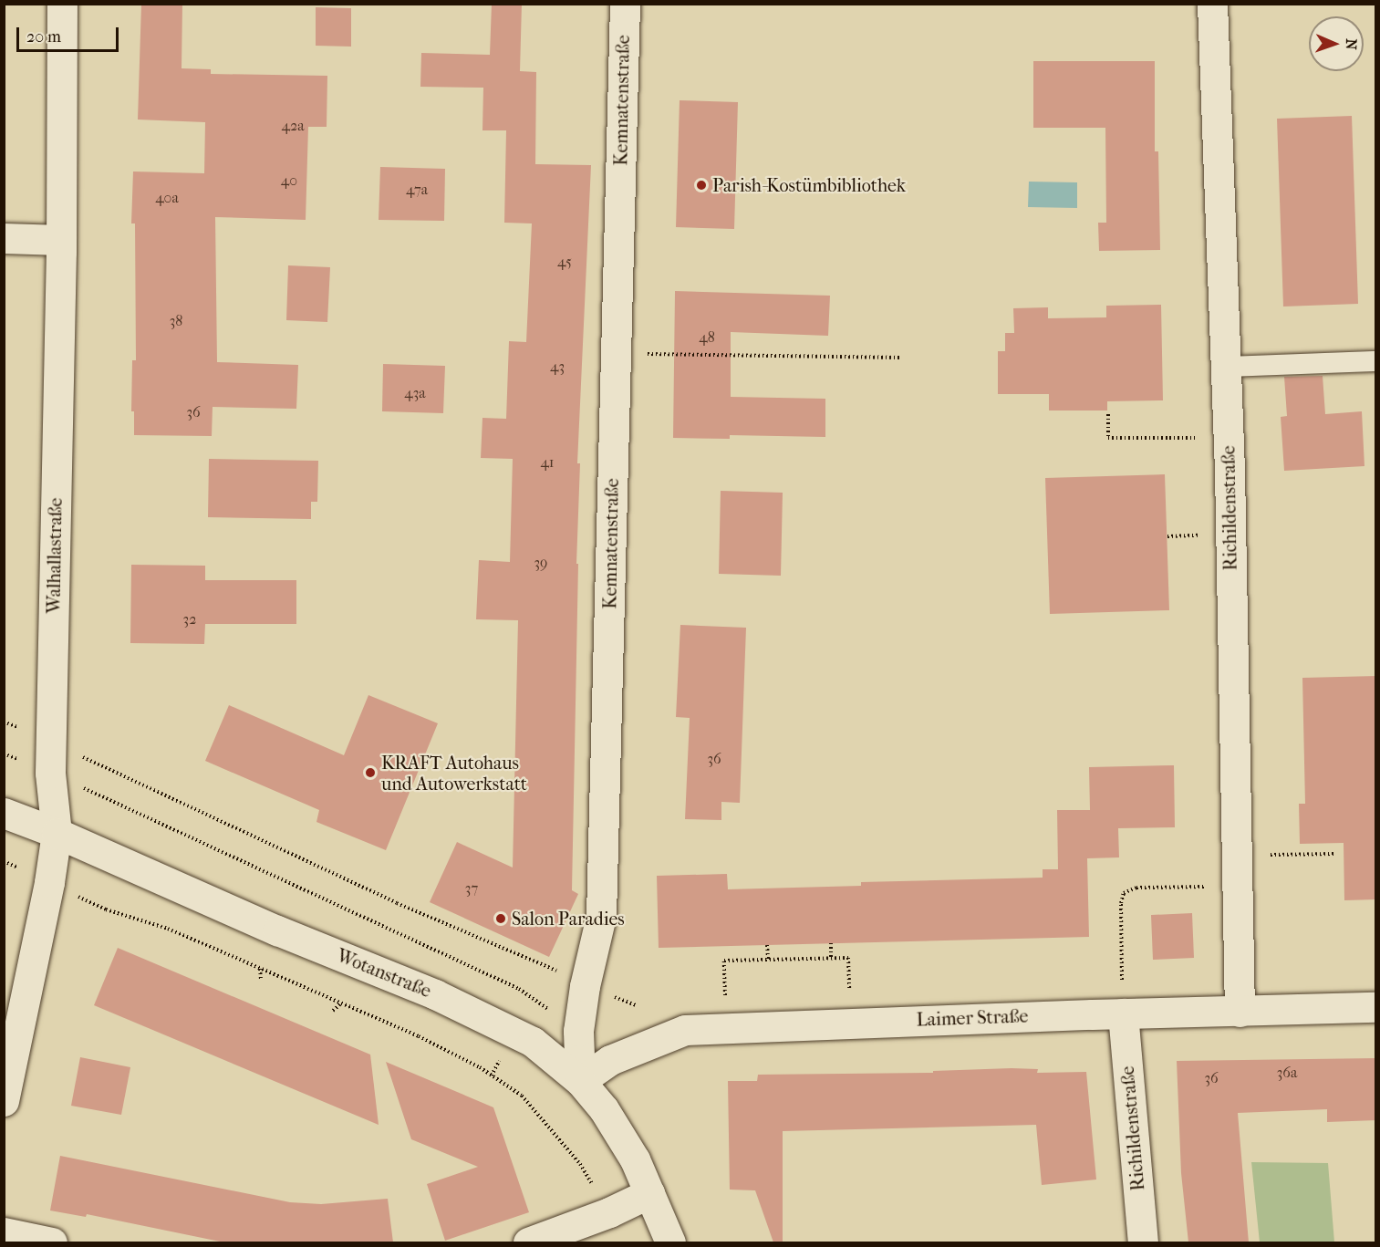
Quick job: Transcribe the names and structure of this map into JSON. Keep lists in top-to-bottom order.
{
  "streets": {
    "street": [
      "Kemnatenstraße",
      "Richildenstraße",
      "Walhallastraße",
      "Wotanstraße",
      "Laimer Straße"
    ]
  },
  "crossings": [
    ["Kemnatenstraße", "Wotanstraße"],
    ["Kemnatenstraße", "Laimer Straße"],
    ["Richildenstraße", "Laimer Straße"],
    ["Walhallastraße", "Wotanstraße"],
    ["Wotanstraße", "Laimer Straße"]
  ],
  "places": ["Parish-Kostümbibliothek", "KRAFT Autohaus und Autowerkstatt", "Salon Paradies"],
  "house_numbers": [
    "42a",
    "40",
    "47a",
    "40a",
    "45",
    "38",
    "48",
    "43",
    "43a",
    "36",
    "41",
    "39",
    "32",
    "36",
    "37",
    "36a",
    "36"
  ],
  "scale_bar": "20 m",
  "north": "right"
}
